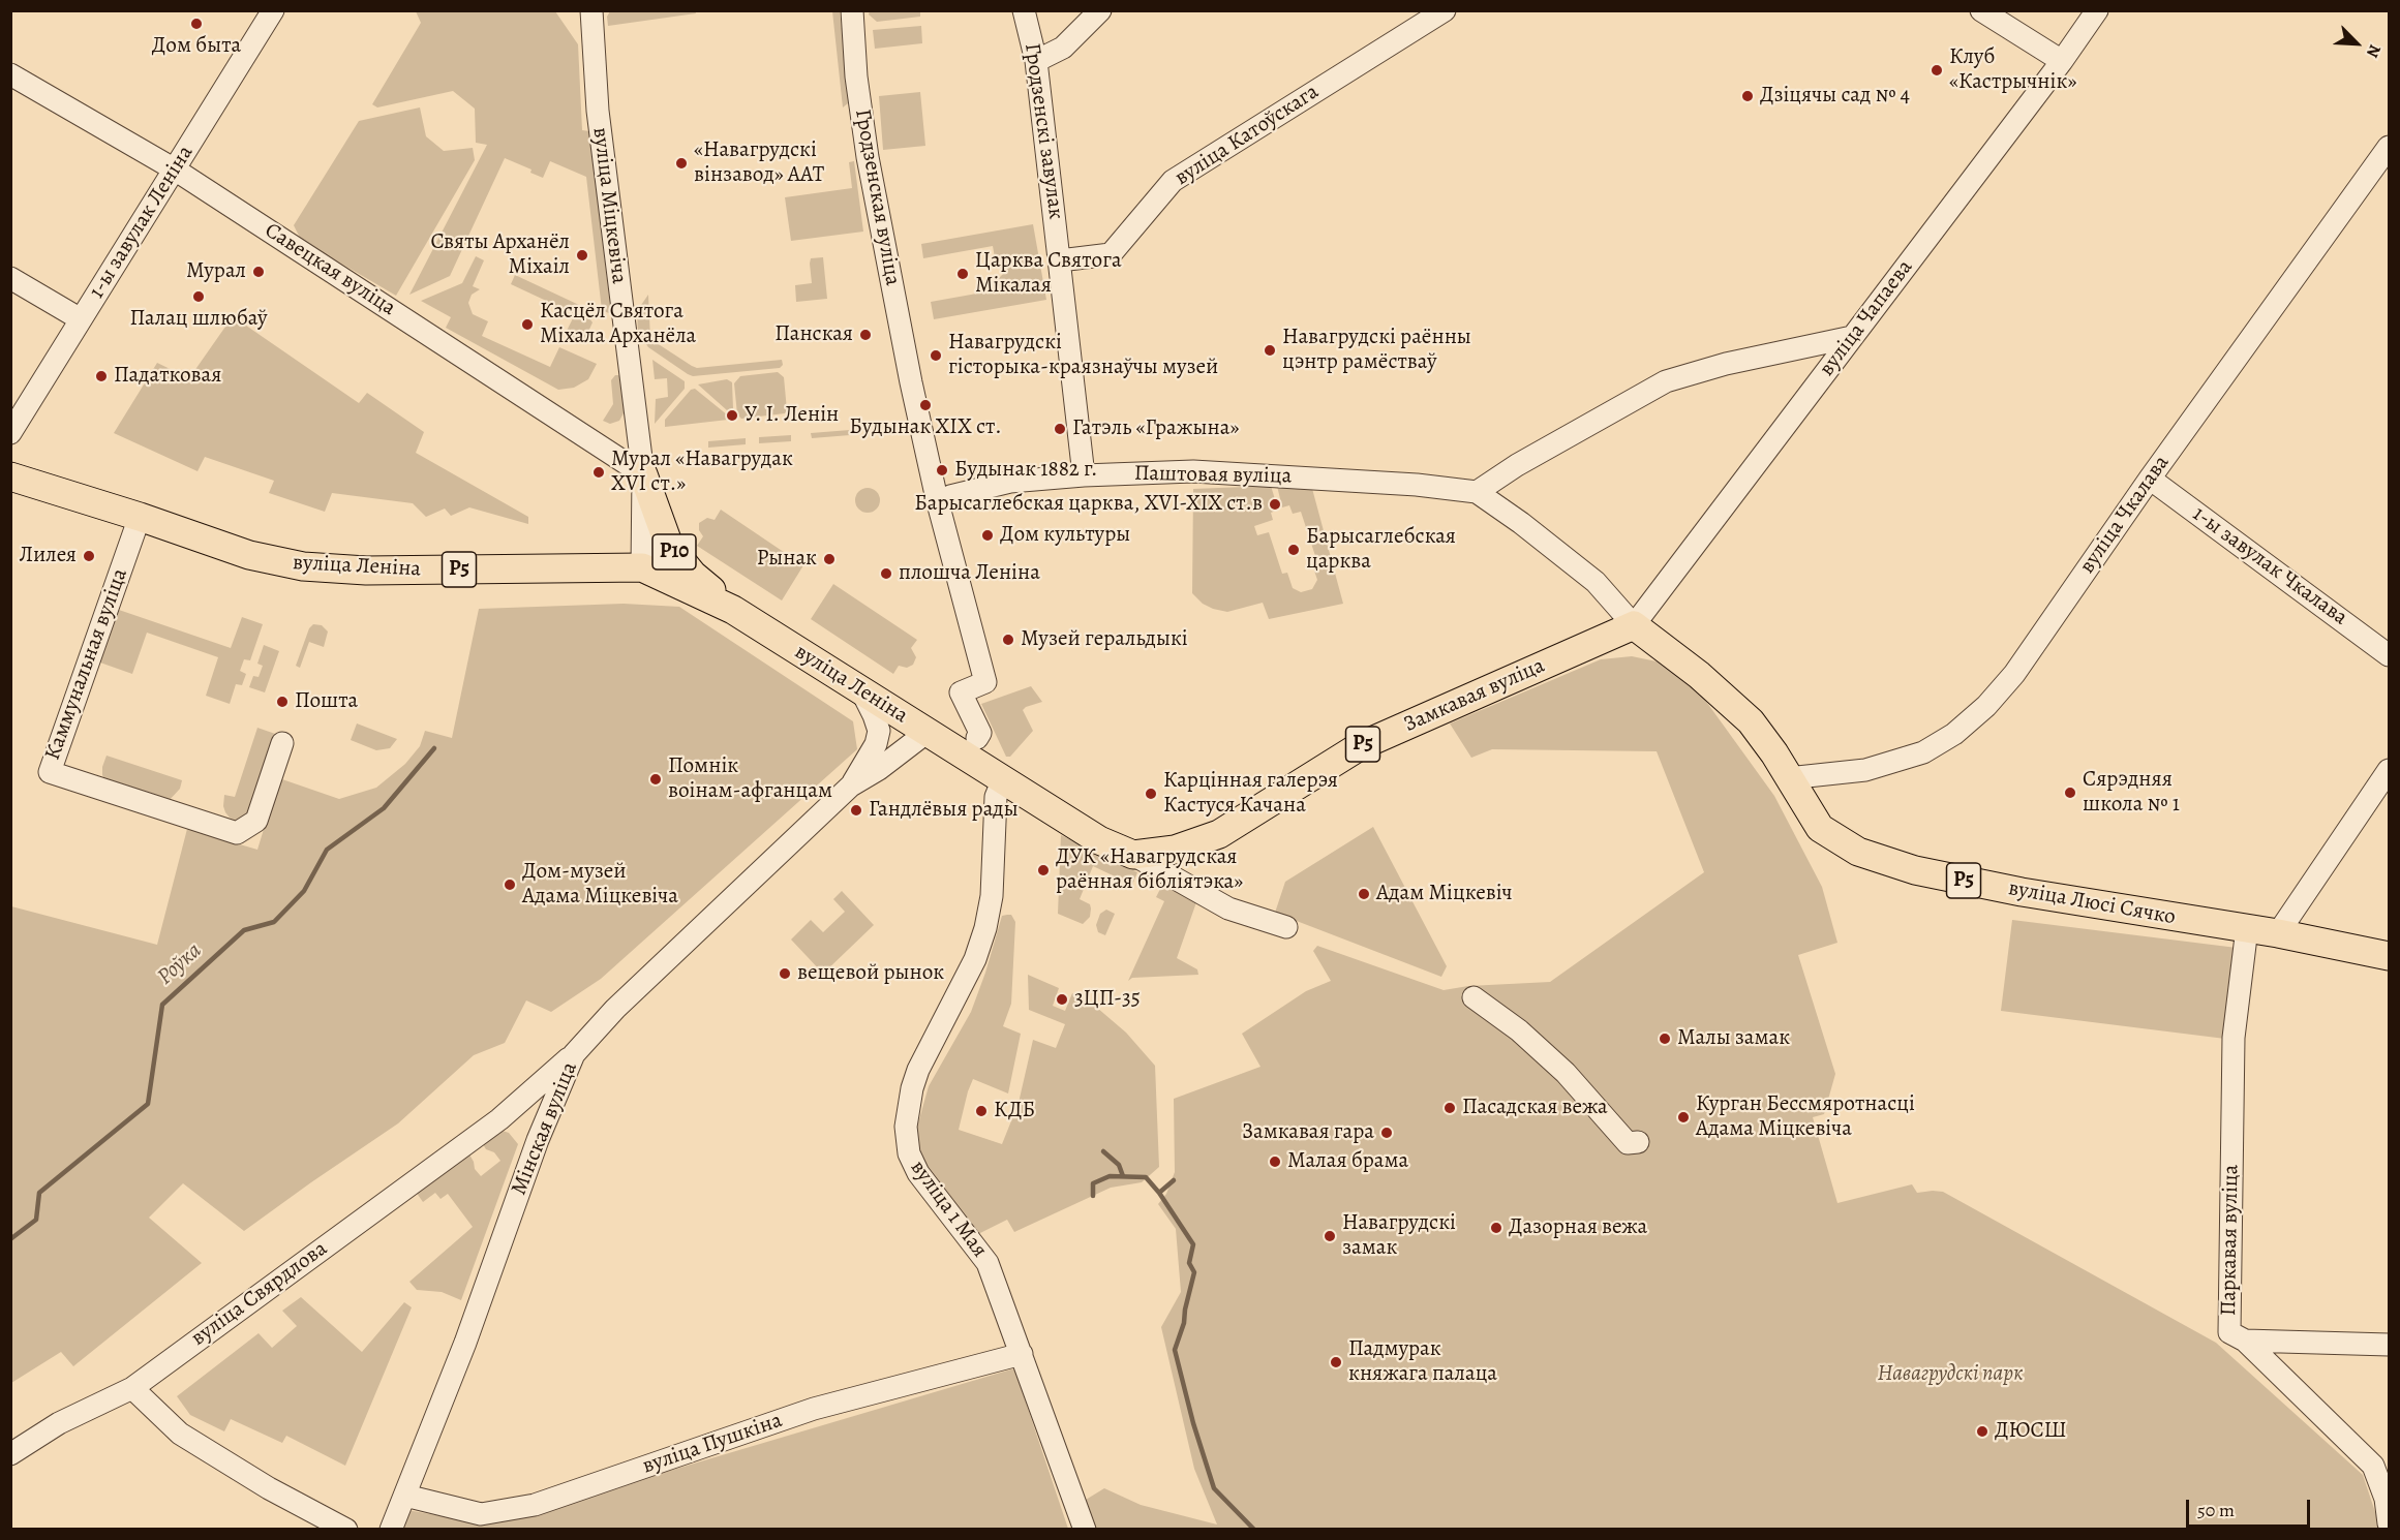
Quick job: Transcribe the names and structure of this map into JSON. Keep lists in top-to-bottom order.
{
  "streets": {
    "main road": [
      "Р10",
      "вуліца Леніна",
      "Р5",
      "Замкавая вуліца",
      "вуліца Люсі Сячко"
    ],
    "street": [
      "Гродзенскі завулак",
      "вуліца Катоўскага",
      "Гродзенская вуліца",
      "вуліца Міцкевіча",
      "1-ы завулак Леніна",
      "Савецкая вуліца",
      "вуліца Чапаева",
      "Паштовая вуліца",
      "вуліца Чкалава",
      "1-ы завулак Чкалава",
      "Каммунальная вуліца",
      "Мінская вуліца",
      "вуліца 1 Мая",
      "Паркавая вуліца",
      "вуліца Свярдлова",
      "вуліца Пушкіна"
    ]
  },
  "crossings": [
    ["Гродзенскі завулак", "вуліца Катоўскага"],
    ["Гродзенскі завулак", "Паштовая вуліца"],
    ["вуліца Міцкевіча", "Савецкая вуліца"],
    ["вуліца Міцкевіча", "Р10"],
    ["1-ы завулак Леніна", "Савецкая вуліца"],
    ["Савецкая вуліца", "Р10"],
    ["вуліца Чапаева", "Паштовая вуліца"],
    ["вуліца Чапаева", "Замкавая вуліца"],
    ["вуліца Чапаева", "вуліца Люсі Сячко"],
    ["Паштовая вуліца", "Замкавая вуліца"],
    ["Паштовая вуліца", "вуліца Люсі Сячко"],
    ["вуліца Чкалава", "1-ы завулак Чкалава"],
    ["вуліца Чкалава", "вуліца Люсі Сячко"],
    ["Р10", "вуліца Леніна"],
    ["вуліца Леніна", "Каммунальная вуліца"],
    ["вуліца Леніна", "Мінская вуліца"],
    ["Замкавая вуліца", "вуліца Люсі Сячко"],
    ["вуліца Люсі Сячко", "Паркавая вуліца"],
    ["Мінская вуліца", "вуліца Свярдлова"],
    ["Мінская вуліца", "вуліца Пушкіна"],
    ["вуліца 1 Мая", "вуліца Пушкіна"]
  ],
  "water": ["Роўка"],
  "parks": ["Навагрудскі парк"],
  "places": [
    "Дом быта",
    "Клуб «Кастрычнік»",
    "Дзіцячы сад № 4",
    "«Навагрудскі вінзавод» ААТ",
    "Святы Арханёл Міхаіл",
    "Мурал",
    "Царква Святога Мікалая",
    "Палац шлюбаў",
    "Касцёл Святога Міхала Арханёла",
    "Панская",
    "Навагрудскі раённы цэнтр рамёстваў",
    "Навагрудскі гісторыка-краязнаўчы музей",
    "Падатковая",
    "Будынак XIX ст.",
    "У. І. Ленін",
    "Гатэль «Гражына»",
    "Будынак 1882 г.",
    "Мурал «Навагрудак XVI ст.»",
    "Барысаглебская царква, XVI-XIX ст.в",
    "Дом культуры",
    "Барысаглебская царква",
    "Лилея",
    "Рынак",
    "плошча Леніна",
    "Музей геральдыкі",
    "Пошта",
    "Помнік воінам-афганцам",
    "Сярэдняя школа № 1",
    "Карцінная галерэя Кастуся Качана",
    "Гандлёвыя рады",
    "ДУК «Навагрудская раённая бібліятэка»",
    "Дом-музей Адама Міцкевіча",
    "Адам Міцкевіч",
    "вещевой рынок",
    "3ЦП-35",
    "Малы замак",
    "Пасадская вежа",
    "КДБ",
    "Курган Бессмяротнасці Адама Міцкевіча",
    "Замкавая гара",
    "Малая брама",
    "Дазорная вежа",
    "Навагрудскі замак",
    "Падмурак княжага палаца",
    "ДЮСШ"
  ],
  "scale_bar": "50 m",
  "north": "bottom right"
}
